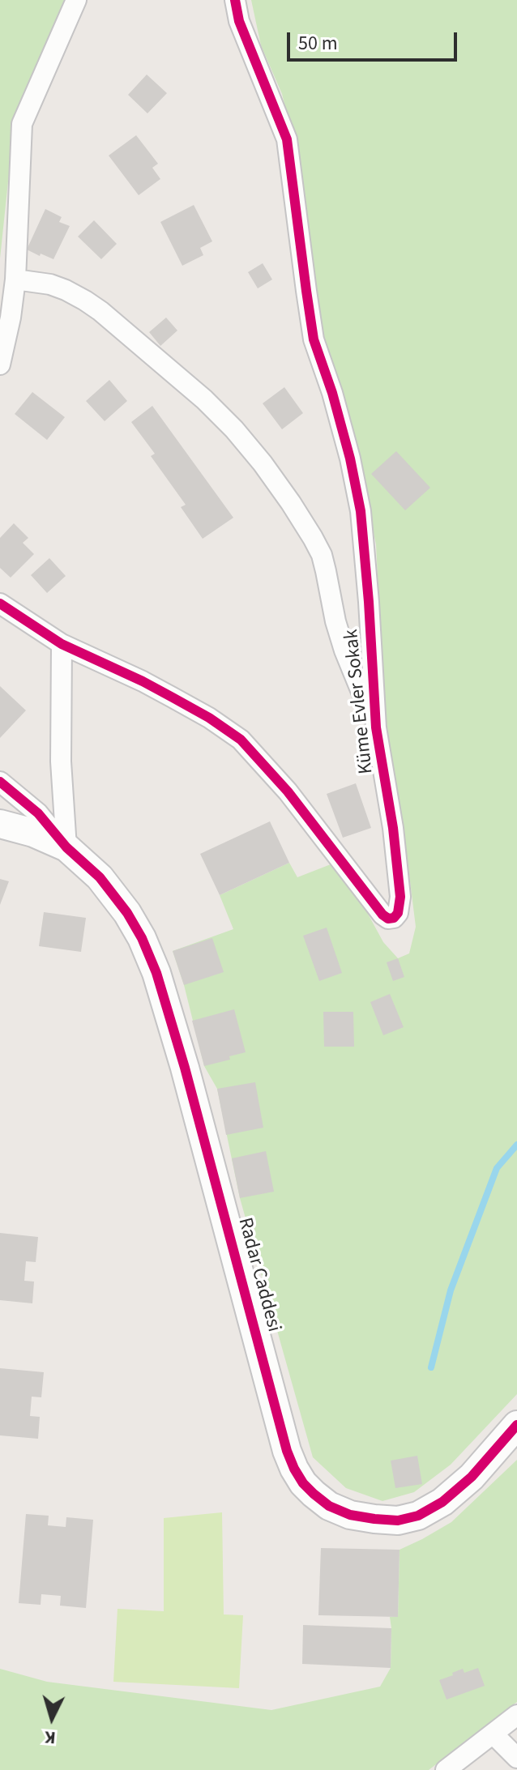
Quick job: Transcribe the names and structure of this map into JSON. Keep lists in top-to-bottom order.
{
  "streets": {
    "street": ["Küme Evler Sokak", "Radar Caddesi"]
  },
  "scale_bar": "50 m",
  "north": "bottom"
}
